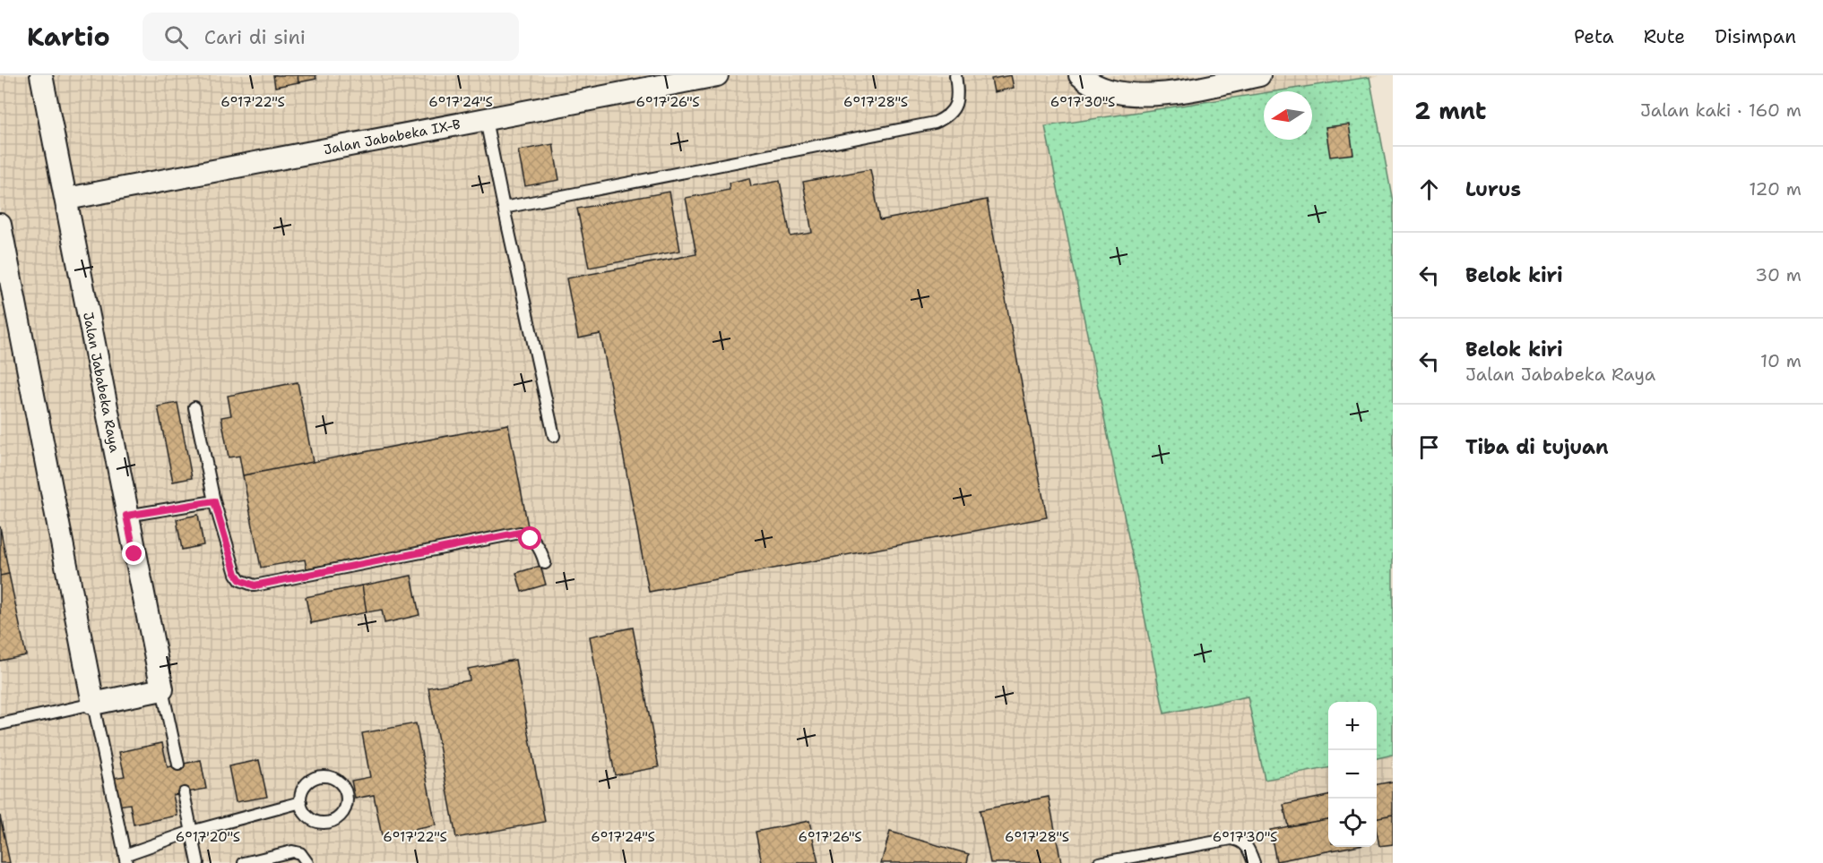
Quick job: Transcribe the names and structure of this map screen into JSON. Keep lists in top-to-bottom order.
{
  "streets": {
    "street": ["Jalan Jababeka IX-B", "Jalan Jababeka Raya"]
  },
  "crossings": [
    ["Jalan Jababeka IX-B", "Jalan Jababeka Raya"]
  ],
  "north": "left",
  "page": {
    "header": "Kartio",
    "search": "Cari di sini",
    "nav": ["Peta", "Rute", "Disimpan"],
    "heading": ["2 mnt", "Jalan kaki · 160 m"],
    "list": [
      ["Lurus", "120 m"],
      ["Belok kiri", "30 m"],
      ["Belok kiri", "Jalan Jababeka Raya", "10 m"],
      "Tiba di tujuan"
    ],
    "map_buttons": ["+", "−"]
  },
  "coordinates": [
    "6°17'22\"S",
    "6°17'24\"S",
    "6°17'26\"S",
    "6°17'28\"S",
    "6°17'30\"S",
    "6°17'20\"S"
  ]
}
